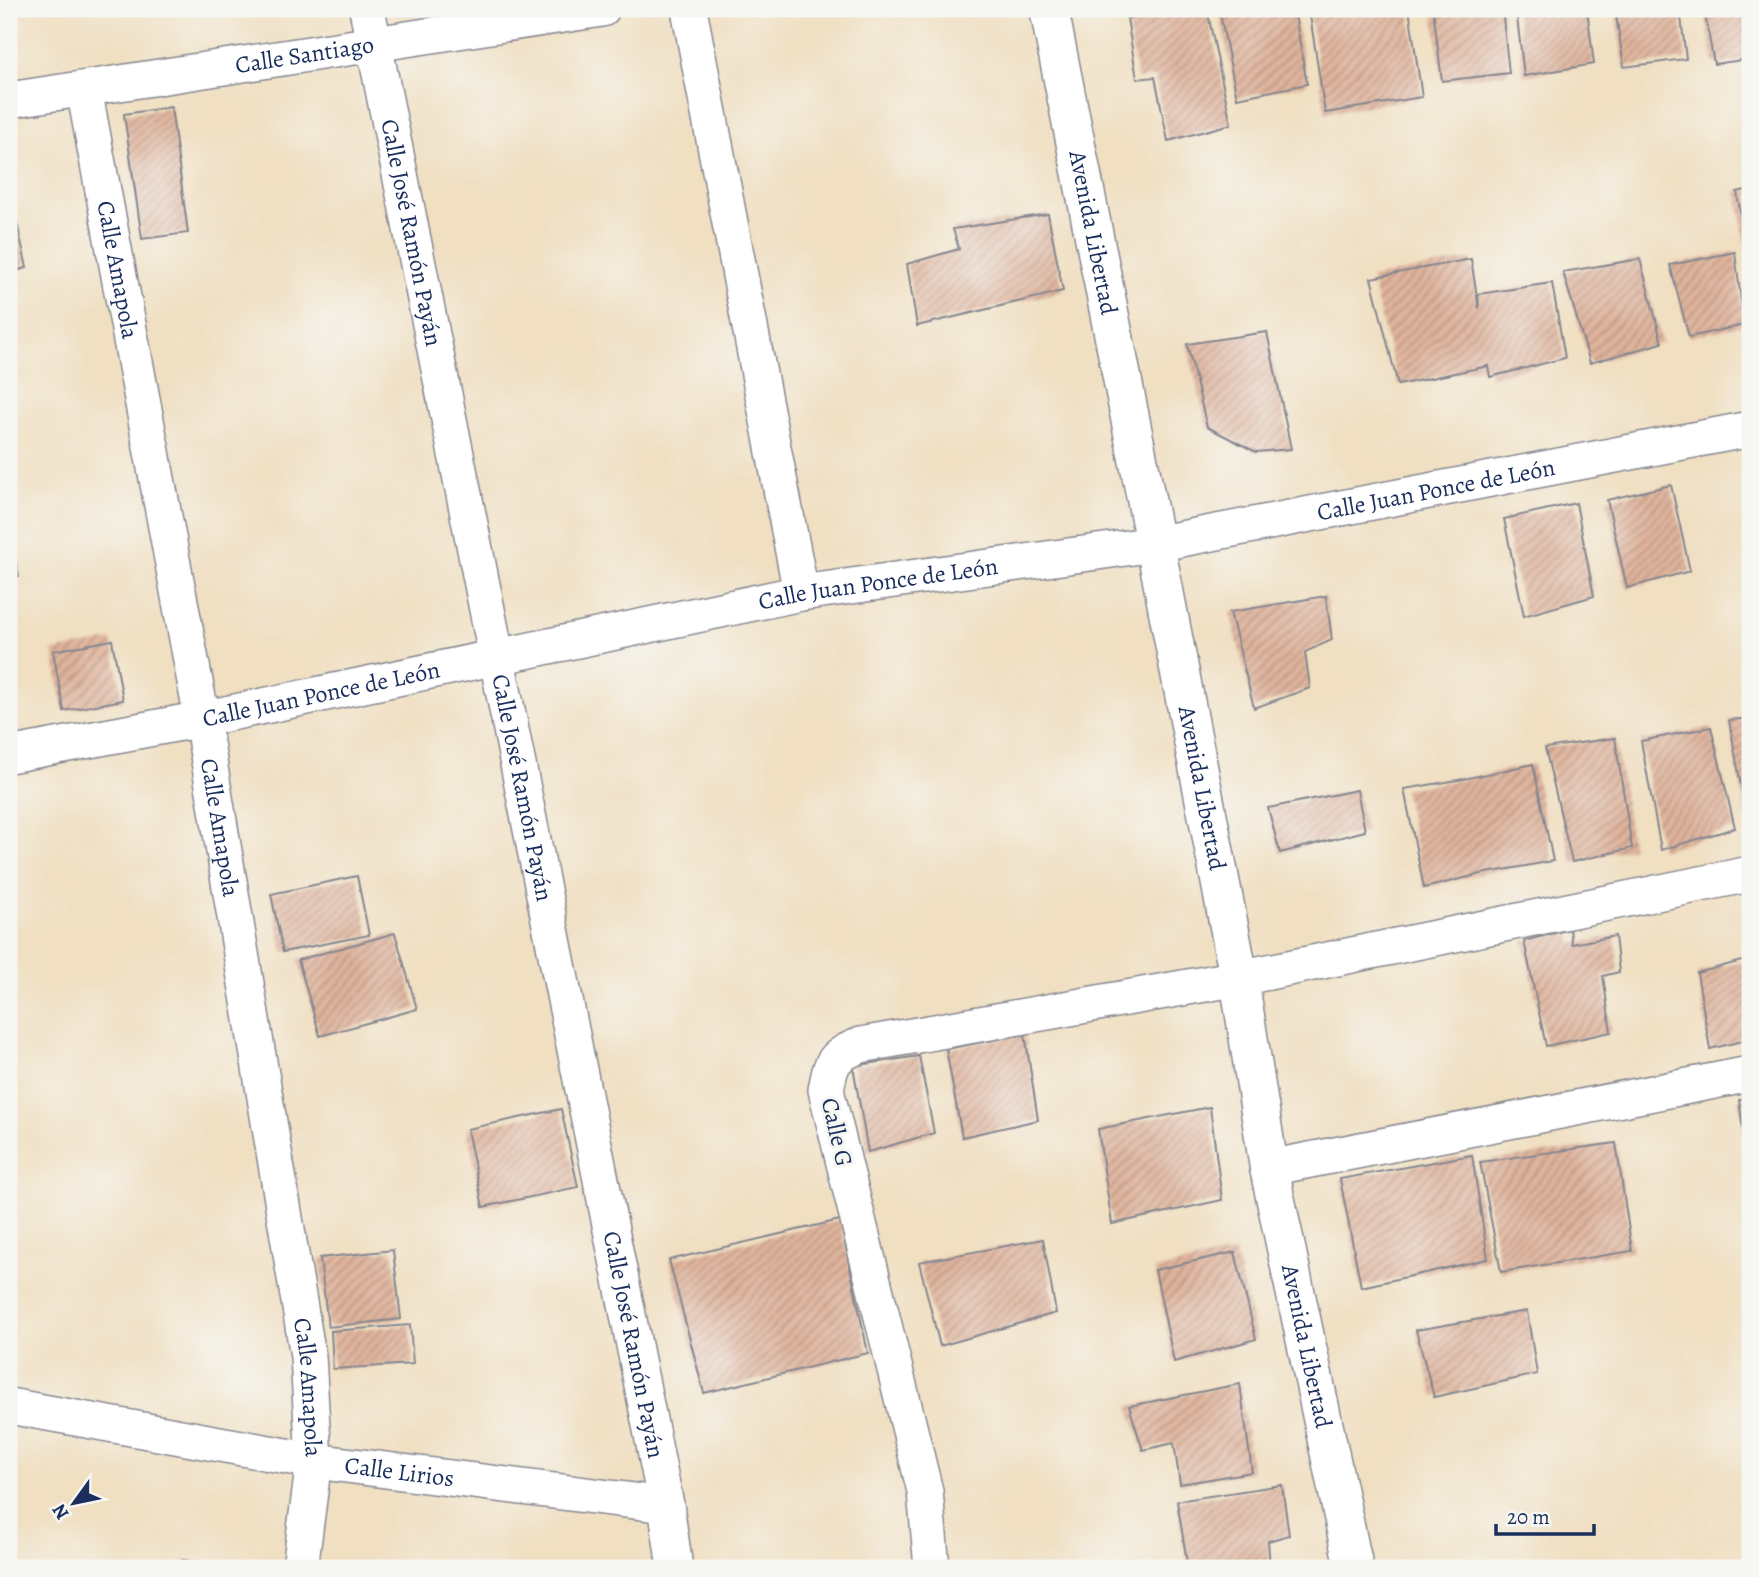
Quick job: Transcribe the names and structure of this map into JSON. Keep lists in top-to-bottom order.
{
  "streets": {
    "street": [
      "Calle Santiago",
      "Calle José Ramón Payán",
      "Avenida Libertad",
      "Calle Amapola",
      "Calle Juan Ponce de León",
      "Calle G",
      "Calle Lirios"
    ]
  },
  "crossings": [
    ["Calle Santiago", "Calle José Ramón Payán"],
    ["Calle Santiago", "Calle Amapola"],
    ["Calle José Ramón Payán", "Calle Juan Ponce de León"],
    ["Calle José Ramón Payán", "Calle Lirios"],
    ["Avenida Libertad", "Calle Juan Ponce de León"],
    ["Avenida Libertad", "Calle G"],
    ["Calle Amapola", "Calle Juan Ponce de León"],
    ["Calle Amapola", "Calle Lirios"]
  ],
  "scale_bar": "20 m",
  "north": "bottom left"
}
